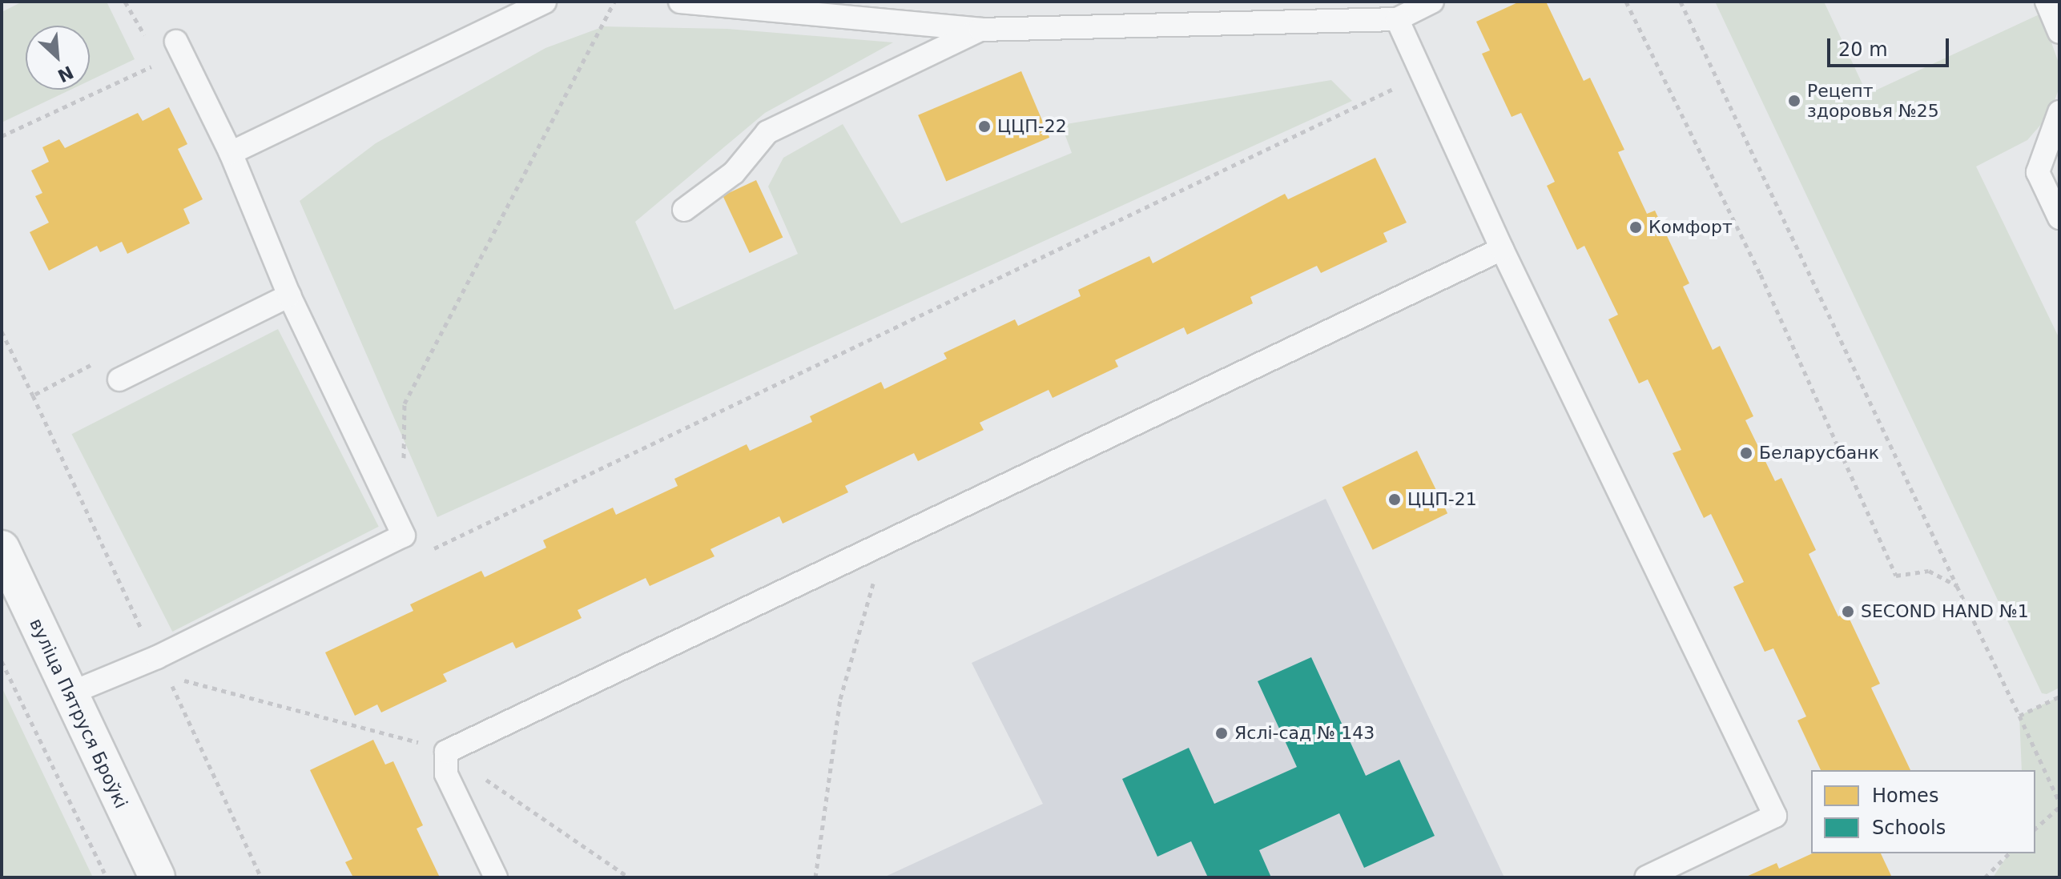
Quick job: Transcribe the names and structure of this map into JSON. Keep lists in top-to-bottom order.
{
  "streets": {
    "street": ["вуліца Пятруся Броўкі"]
  },
  "places": [
    "Рецепт здоровья №25",
    "ЦЦП-22",
    "Комфорт",
    "Беларусбанк",
    "ЦЦП-21",
    "SECOND HAND №1",
    "Яслі-сад № 143"
  ],
  "legend": ["Homes", "Schools"],
  "scale_bar": "20 m",
  "north": "bottom right"
}
